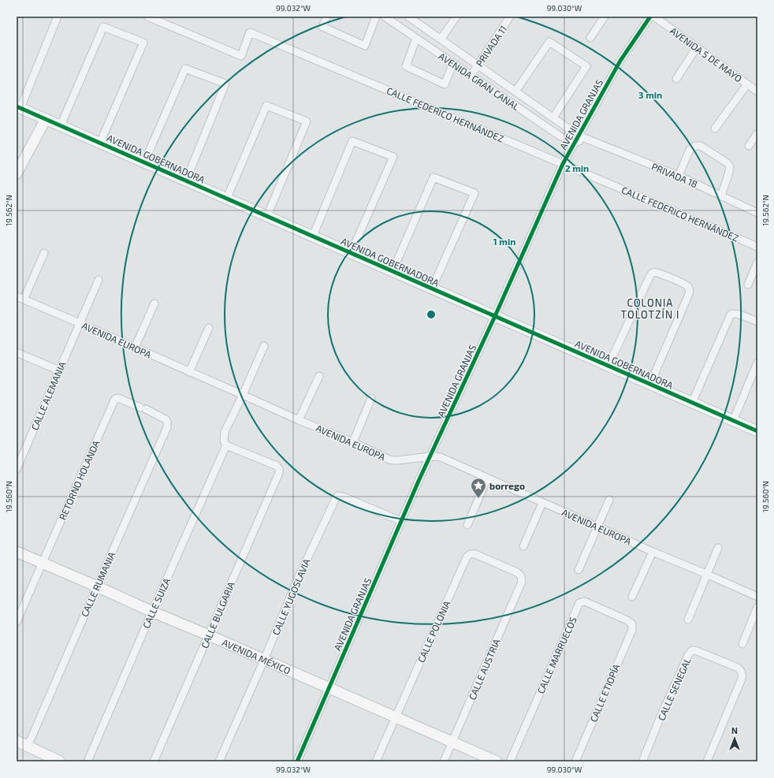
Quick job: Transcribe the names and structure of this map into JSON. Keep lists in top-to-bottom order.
{
  "streets": {
    "street": [
      "PRIVADA 11",
      "AVENIDA 5 DE MAYO",
      "AVENIDA GRAN CANAL",
      "CALLE FEDERICO HERNÁNDEZ",
      "AVENIDA GRANJAS",
      "AVENIDA GOBERNADORA",
      "PRIVADA 18",
      "AVENIDA EUROPA",
      "CALLE ALEMANIA",
      "RETORNO HOLANDA",
      "CALLE RUMANIA",
      "CALLE YUGOSLAVIA",
      "CALLE SUIZA",
      "CALLE BULGARIA",
      "CALLE POLONIA",
      "CALLE MARRUECOS",
      "AVENIDA MÉXICO",
      "CALLE AUSTRIA",
      "CALLE SENEGAL",
      "CALLE ETIOPÍA"
    ]
  },
  "crossings": [
    ["PRIVADA 11", "AVENIDA GRAN CANAL"],
    ["AVENIDA GRAN CANAL", "AVENIDA GRANJAS"],
    ["AVENIDA GRAN CANAL", "PRIVADA 18"],
    ["CALLE FEDERICO HERNÁNDEZ", "AVENIDA GRANJAS"],
    ["AVENIDA GRANJAS", "AVENIDA GOBERNADORA"],
    ["AVENIDA GRANJAS", "PRIVADA 18"],
    ["AVENIDA GRANJAS", "AVENIDA EUROPA"],
    ["AVENIDA GRANJAS", "CALLE YUGOSLAVIA"],
    ["AVENIDA GRANJAS", "AVENIDA MÉXICO"],
    ["AVENIDA EUROPA", "CALLE ALEMANIA"],
    ["AVENIDA EUROPA", "CALLE SUIZA"],
    ["RETORNO HOLANDA", "CALLE RUMANIA"],
    ["RETORNO HOLANDA", "AVENIDA MÉXICO"],
    ["CALLE RUMANIA", "AVENIDA MÉXICO"],
    ["CALLE YUGOSLAVIA", "AVENIDA MÉXICO"],
    ["CALLE SUIZA", "CALLE BULGARIA"],
    ["CALLE SUIZA", "AVENIDA MÉXICO"],
    ["CALLE BULGARIA", "AVENIDA MÉXICO"],
    ["CALLE POLONIA", "AVENIDA MÉXICO"],
    ["CALLE POLONIA", "CALLE AUSTRIA"],
    ["CALLE MARRUECOS", "CALLE ETIOPÍA"],
    ["AVENIDA MÉXICO", "CALLE AUSTRIA"]
  ],
  "districts": ["COLONIA TOLOTZÍN I"],
  "places": {
    "place": ["borrego"]
  },
  "north": "top",
  "coordinates": [
    "99.032°W",
    "99.030°W",
    "19.562°N",
    "19.560°N"
  ],
  "rings": ["3 min", "2 min", "1 min"]
}
